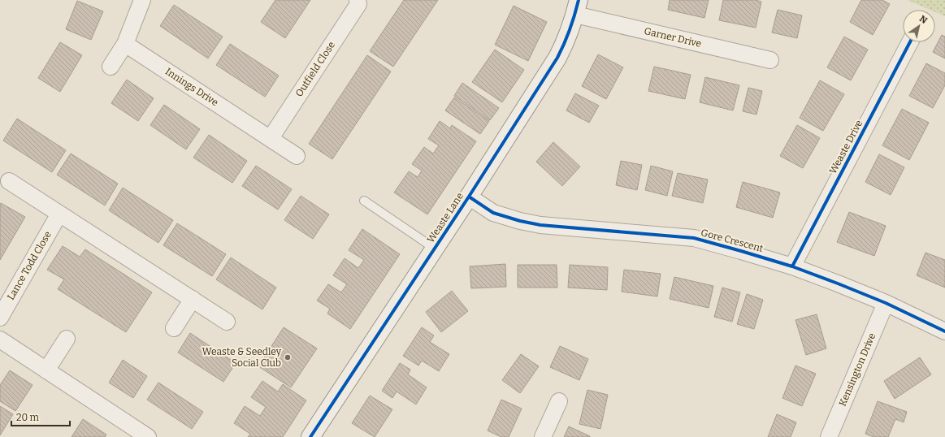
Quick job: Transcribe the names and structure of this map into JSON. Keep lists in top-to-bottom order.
{
  "streets": {
    "main road": ["Weaste Lane"],
    "street": [
      "Garner Drive",
      "Outfield Close",
      "Innings Drive",
      "Weaste Drive",
      "Gore Crescent",
      "Lance Todd Close",
      "Kensington Drive"
    ]
  },
  "crossings": [
    ["Garner Drive", "Weaste Lane"],
    ["Outfield Close", "Innings Drive"],
    ["Weaste Drive", "Gore Crescent"],
    ["Weaste Lane", "Gore Crescent"],
    ["Gore Crescent", "Kensington Drive"]
  ],
  "places": ["Weaste & Seedley Social Club"],
  "scale_bar": "20 m",
  "north": "top right"
}
